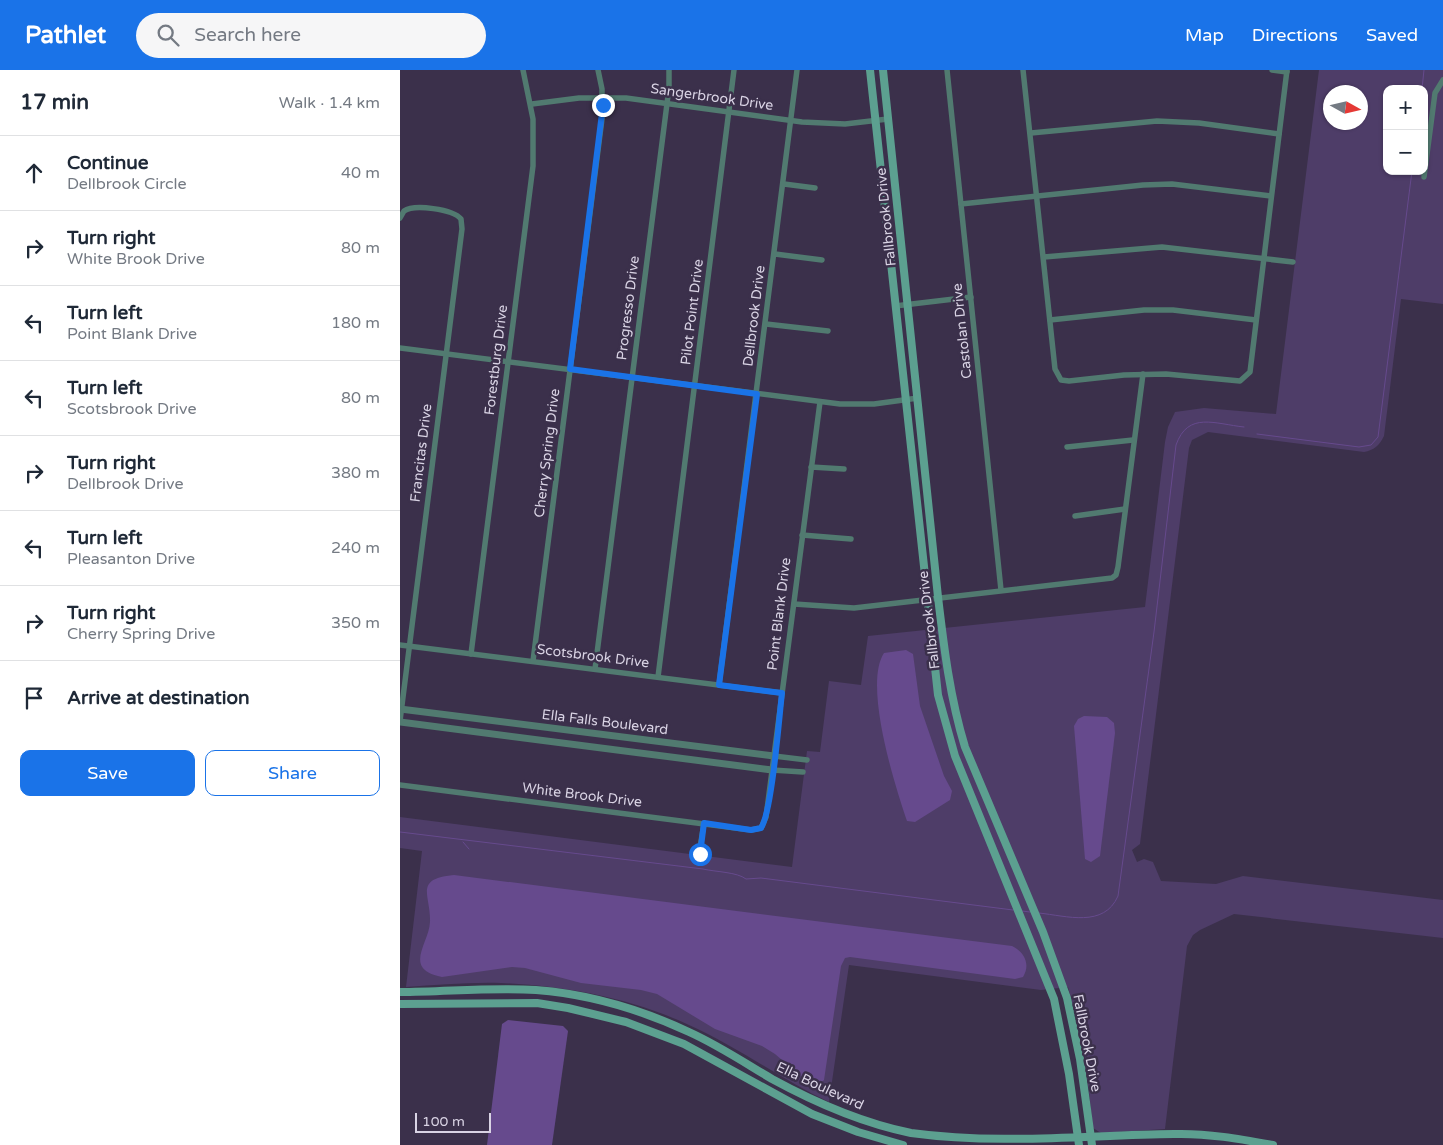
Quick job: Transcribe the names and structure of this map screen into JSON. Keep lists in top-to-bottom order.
{
  "streets": {
    "main road": ["Fallbrook Drive", "Ella Boulevard"],
    "street": [
      "Sangerbrook Drive",
      "Progresso Drive",
      "Pilot Point Drive",
      "Dellbrook Drive",
      "Castolan Drive",
      "Forestburg Drive",
      "Francitas Drive",
      "Cherry Spring Drive",
      "Point Blank Drive",
      "Scotsbrook Drive",
      "Ella Falls Boulevard",
      "White Brook Drive"
    ]
  },
  "crossings": [
    ["Sangerbrook Drive", "Fallbrook Drive"],
    ["Sangerbrook Drive", "Progresso Drive"],
    ["Sangerbrook Drive", "Pilot Point Drive"],
    ["Sangerbrook Drive", "Dellbrook Drive"],
    ["Sangerbrook Drive", "Forestburg Drive"],
    ["Sangerbrook Drive", "Cherry Spring Drive"],
    ["Fallbrook Drive", "Ella Boulevard"],
    ["Progresso Drive", "Scotsbrook Drive"],
    ["Pilot Point Drive", "Scotsbrook Drive"],
    ["Dellbrook Drive", "Scotsbrook Drive"],
    ["Forestburg Drive", "Scotsbrook Drive"],
    ["Francitas Drive", "Scotsbrook Drive"],
    ["Francitas Drive", "Ella Falls Boulevard"],
    ["Cherry Spring Drive", "Scotsbrook Drive"],
    ["Point Blank Drive", "Scotsbrook Drive"],
    ["Point Blank Drive", "Ella Falls Boulevard"],
    ["Point Blank Drive", "White Brook Drive"]
  ],
  "scale_bar": "100 m",
  "north": "right",
  "page": {
    "header": "Pathlet",
    "search": "Search here",
    "nav": ["Map", "Directions", "Saved"],
    "heading": ["17 min", "Walk · 1.4 km"],
    "map_buttons": ["+", "−"],
    "list": [
      ["Continue", "Dellbrook Circle", "40 m"],
      ["Turn right", "White Brook Drive", "80 m"],
      ["Turn left", "Point Blank Drive", "180 m"],
      ["Turn left", "Scotsbrook Drive", "80 m"],
      ["Turn right", "Dellbrook Drive", "380 m"],
      ["Turn left", "Pleasanton Drive", "240 m"],
      ["Turn right", "Cherry Spring Drive", "350 m"],
      "Arrive at destination"
    ],
    "buttons": ["Save", "Share"],
    "scale": "100 m"
  }
}
